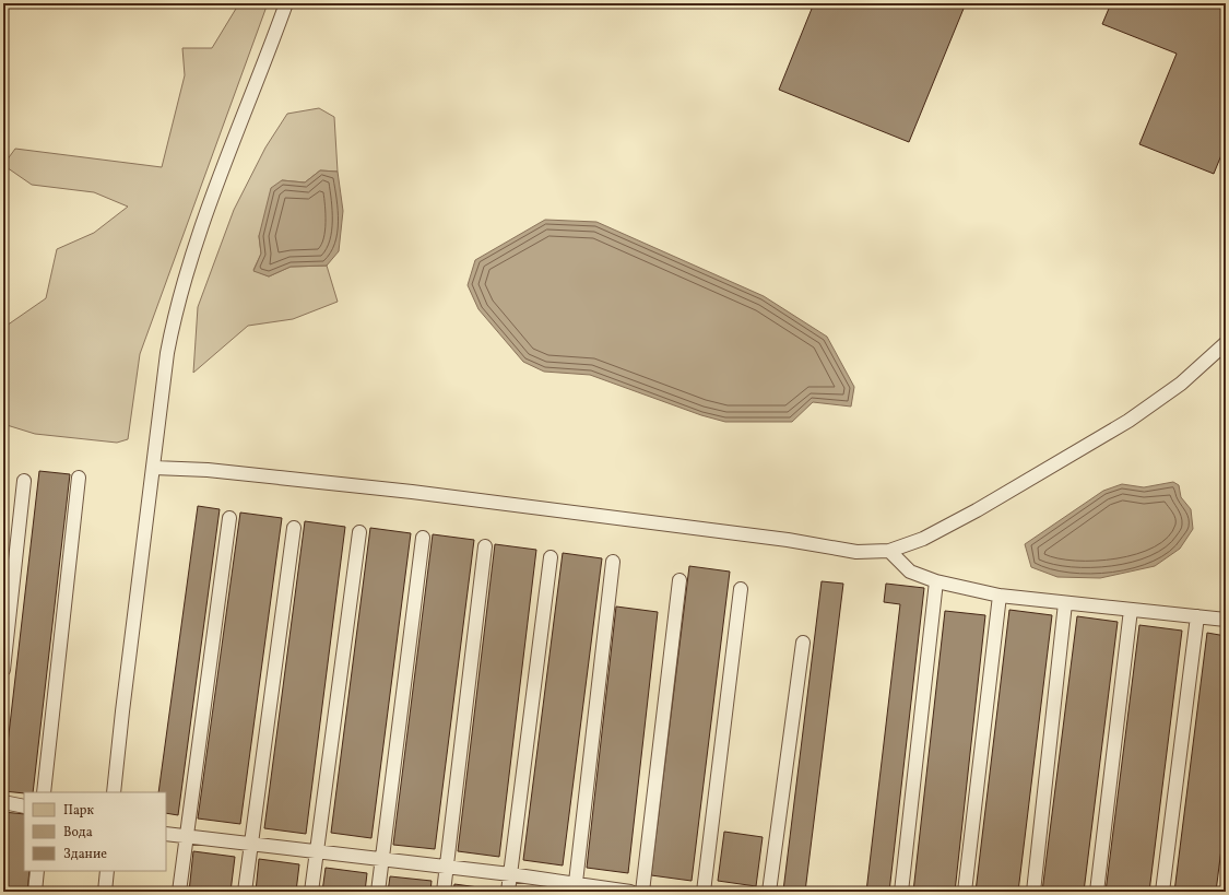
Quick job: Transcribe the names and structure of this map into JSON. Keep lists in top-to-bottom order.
{
  "legend": ["Парк", "Вода", "Здание"]
}
